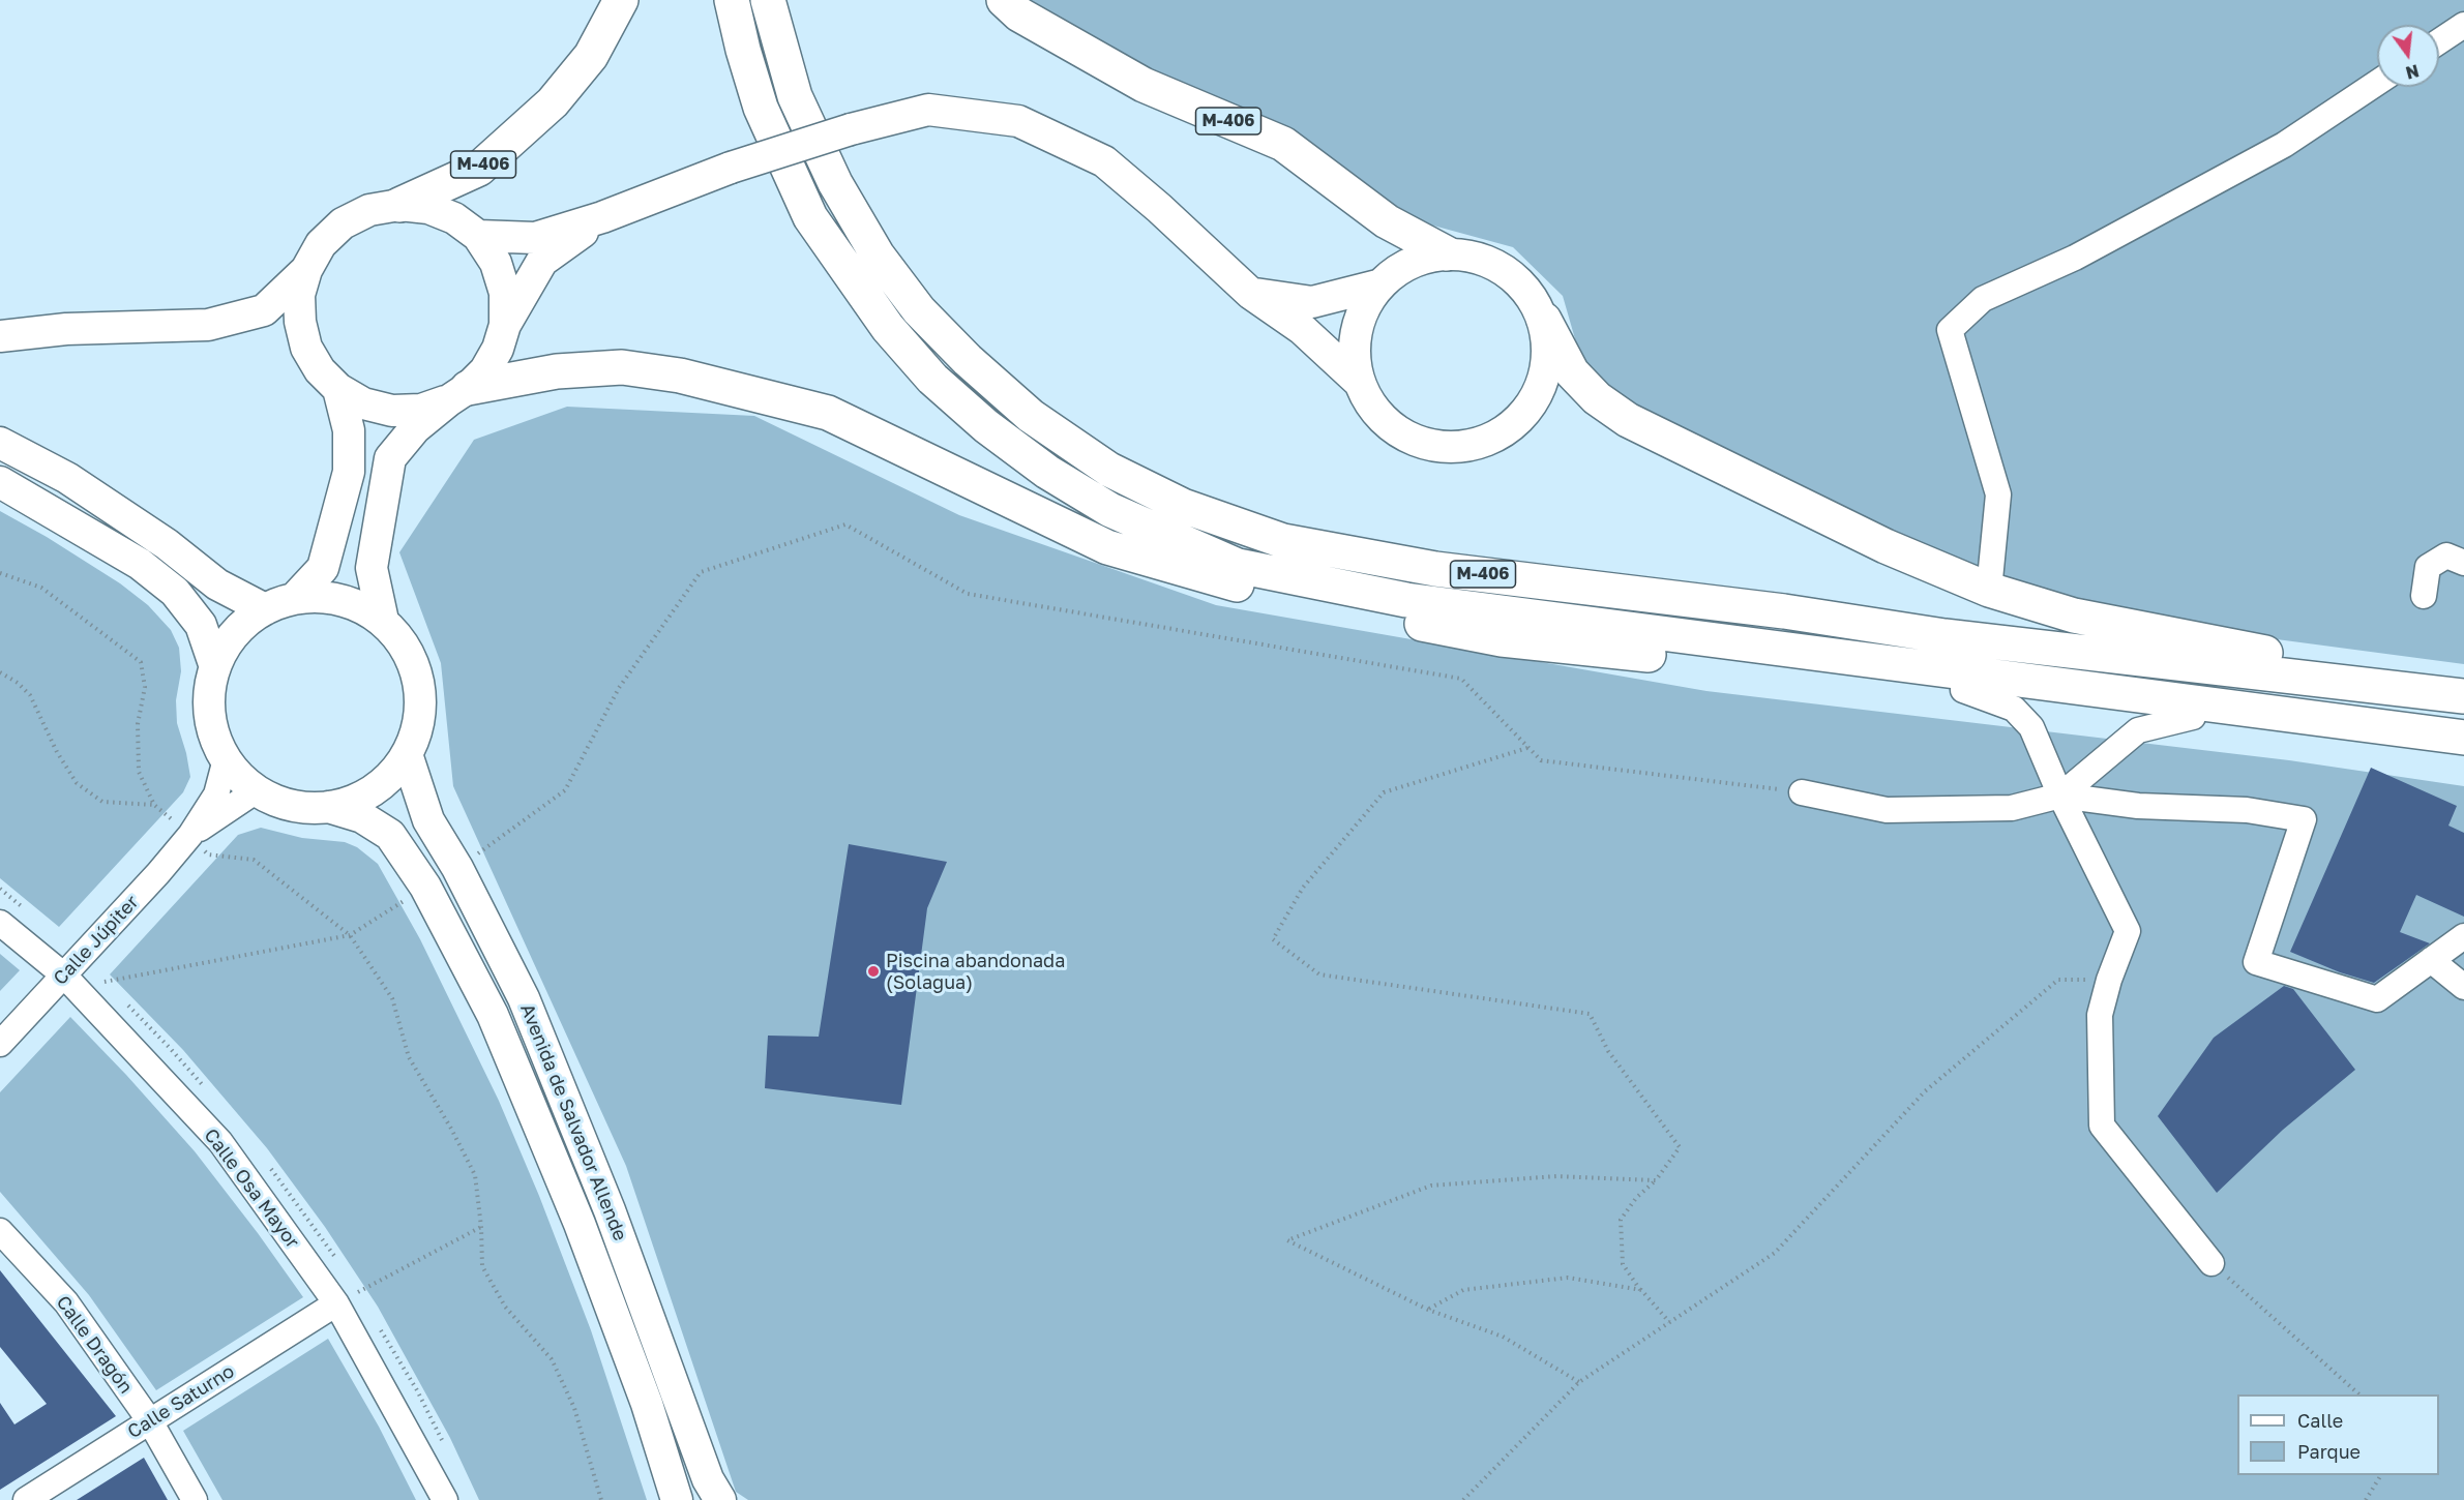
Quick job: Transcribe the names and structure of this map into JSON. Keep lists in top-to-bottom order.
{
  "streets": {
    "highway": ["M-406"],
    "main road": ["Avenida de Salvador Allende"],
    "street": [
      "Calle Júpiter",
      "Calle Osa Mayor",
      "Calle Dragón",
      "Calle Saturno"
    ]
  },
  "crossings": [
    ["Calle Júpiter", "Avenida de Salvador Allende"],
    ["Calle Júpiter", "Calle Osa Mayor"],
    ["Calle Osa Mayor", "Calle Saturno"],
    ["Calle Dragón", "Calle Saturno"]
  ],
  "places": ["Piscina abandonada (Solagua)"],
  "legend": ["Calle", "Parque"],
  "north": "bottom"
}
